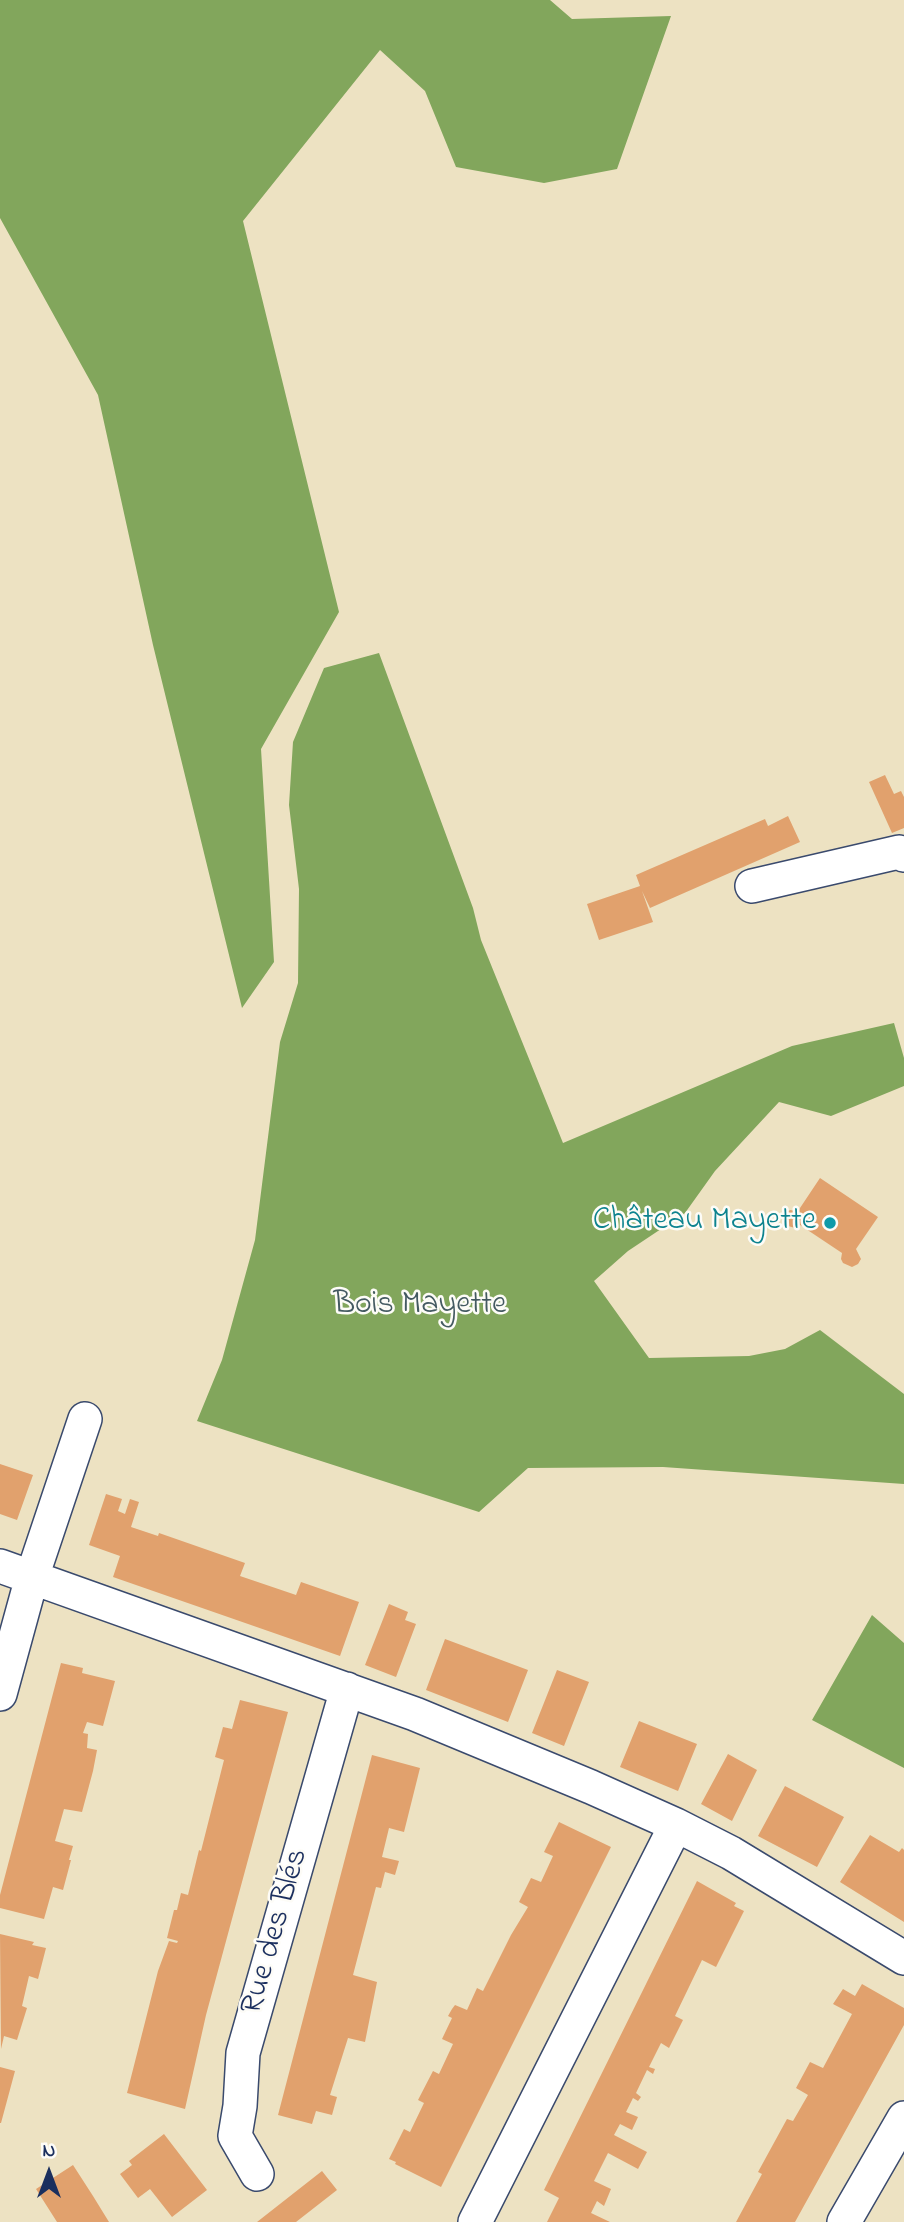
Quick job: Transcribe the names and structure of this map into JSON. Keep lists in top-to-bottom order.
{
  "streets": {
    "street": ["Rue des Blés"]
  },
  "parks": ["Bois Mayette"],
  "places": ["Château Mayette"],
  "north": "top"
}
